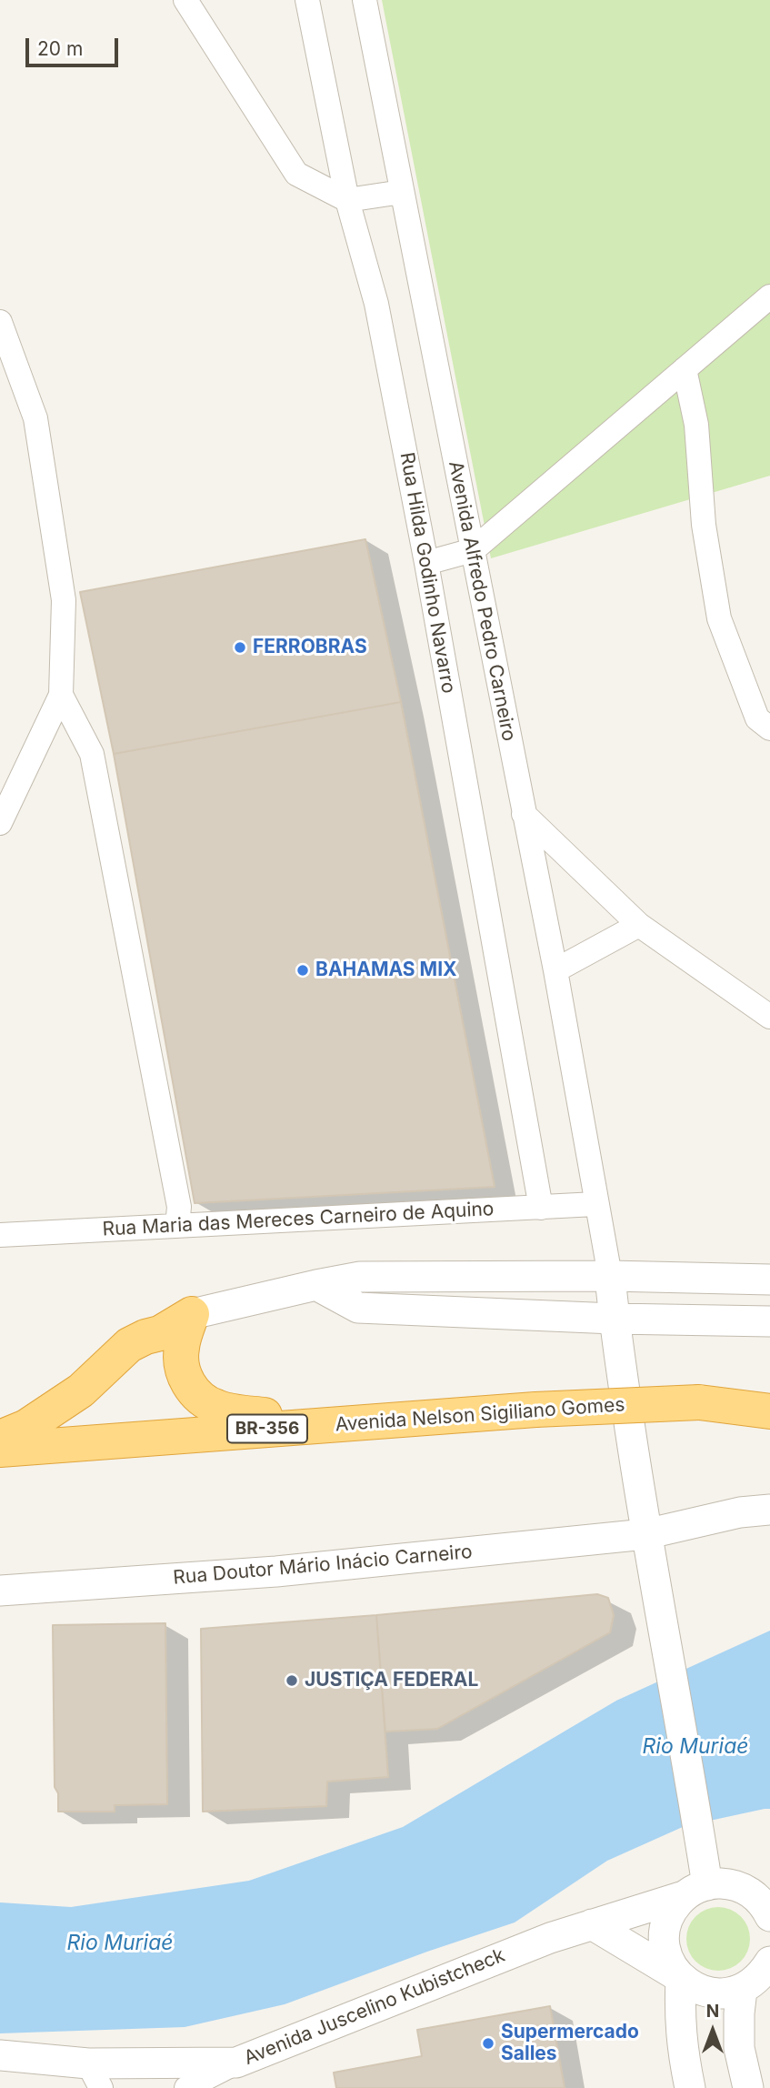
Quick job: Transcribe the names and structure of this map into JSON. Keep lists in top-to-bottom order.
{
  "streets": {
    "highway": ["Avenida Nelson Sigiliano Gomes", "BR-356"],
    "street": [
      "Rua Hilda Godinho Navarro",
      "Avenida Alfredo Pedro Carneiro",
      "Rua Maria das Mereces Carneiro de Aquino",
      "Rua Doutor Mário Inácio Carneiro",
      "Avenida Juscelino Kubistcheck"
    ]
  },
  "crossings": [
    ["Rua Hilda Godinho Navarro", "Rua Maria das Mereces Carneiro de Aquino"],
    ["Avenida Alfredo Pedro Carneiro", "Rua Maria das Mereces Carneiro de Aquino"]
  ],
  "water": ["Rio Muriaé"],
  "places": [
    "FERROBRAS",
    "BAHAMAS MIX",
    "JUSTIÇA FEDERAL",
    "Supermercado Salles"
  ],
  "scale_bar": "20 m",
  "north": "top"
}
